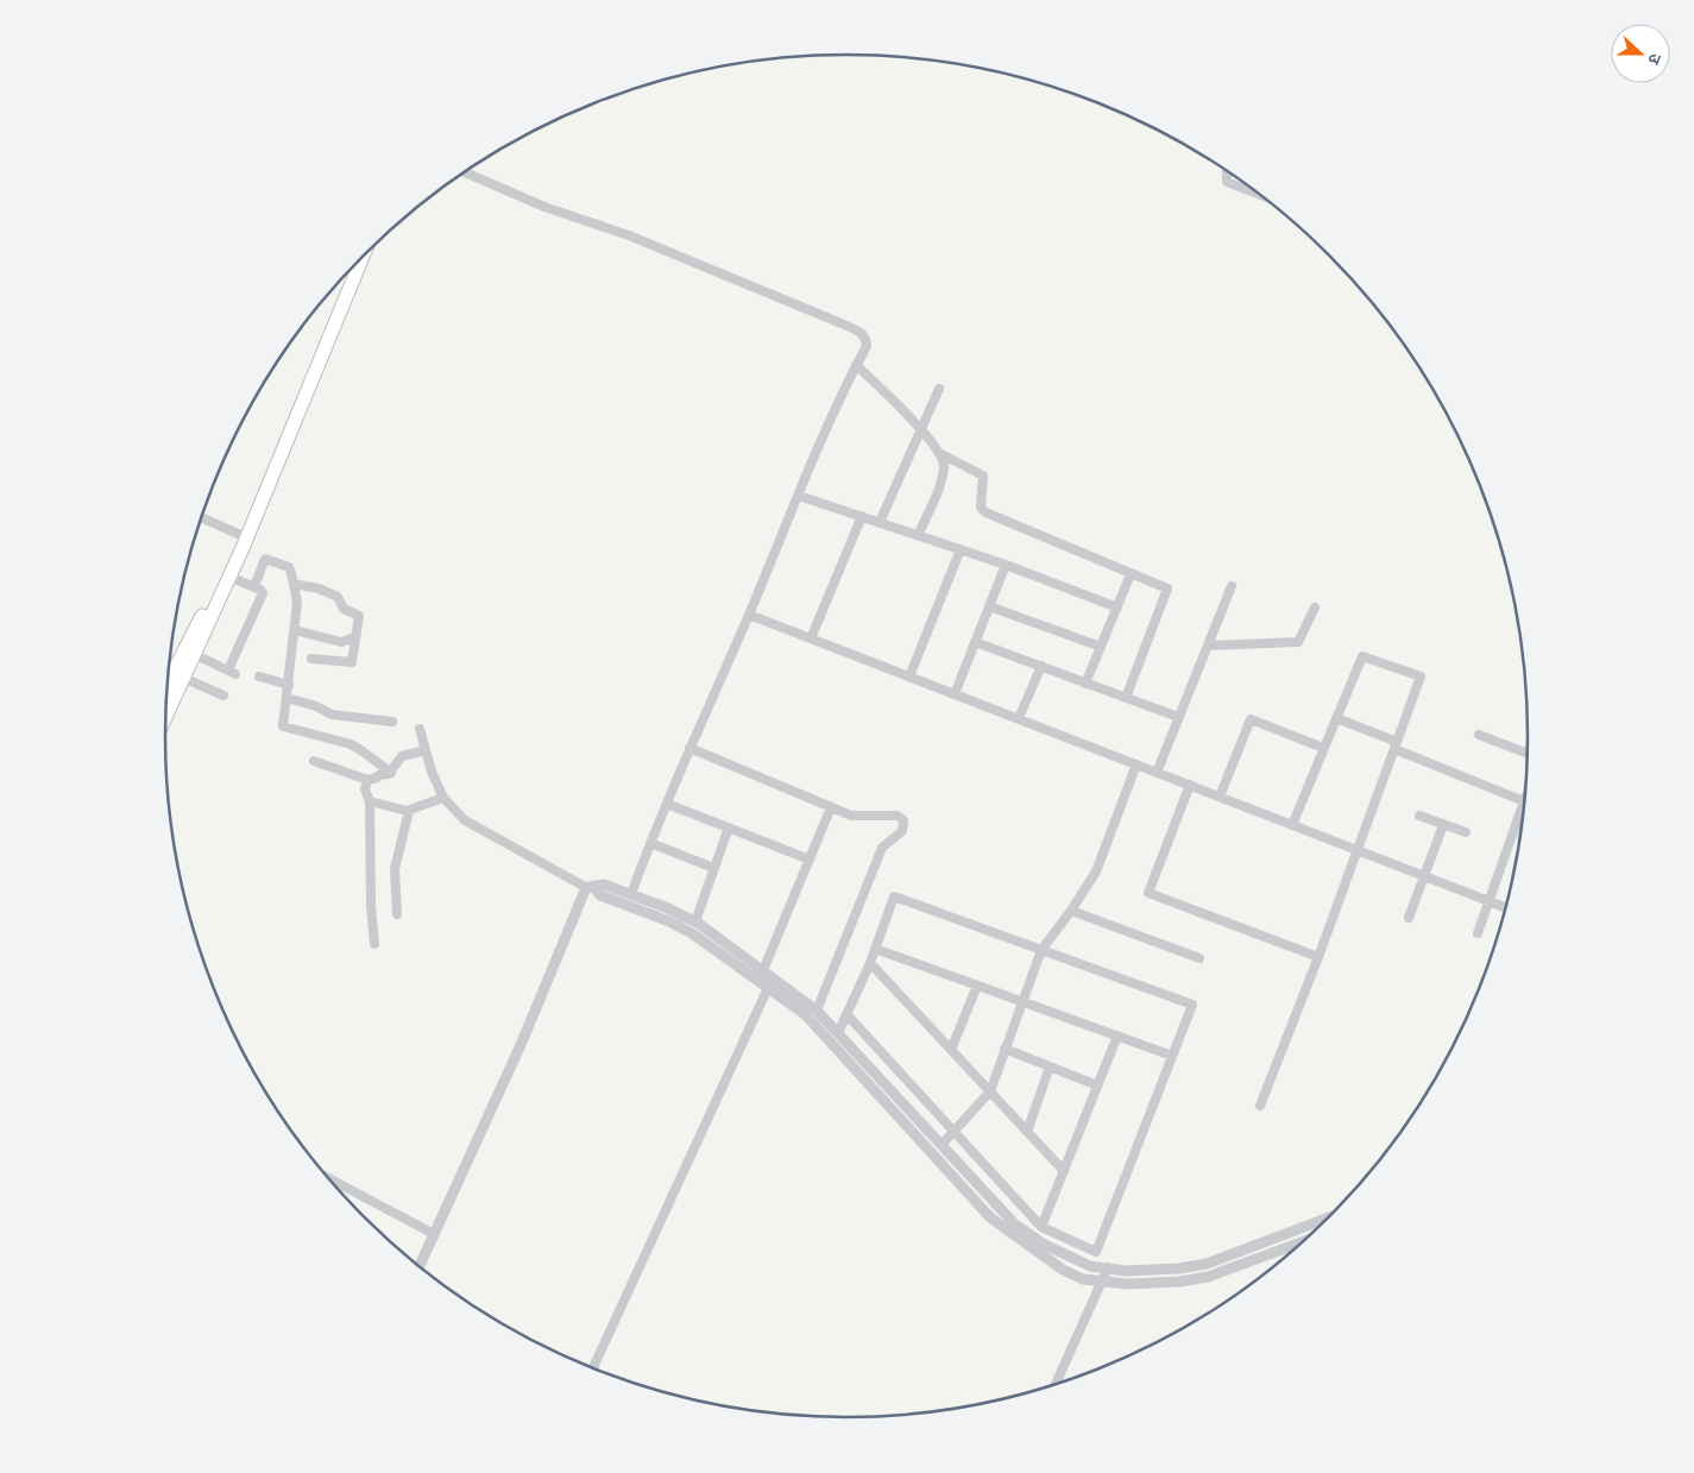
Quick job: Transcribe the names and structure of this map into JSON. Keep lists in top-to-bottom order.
{
  "north": "right"
}
